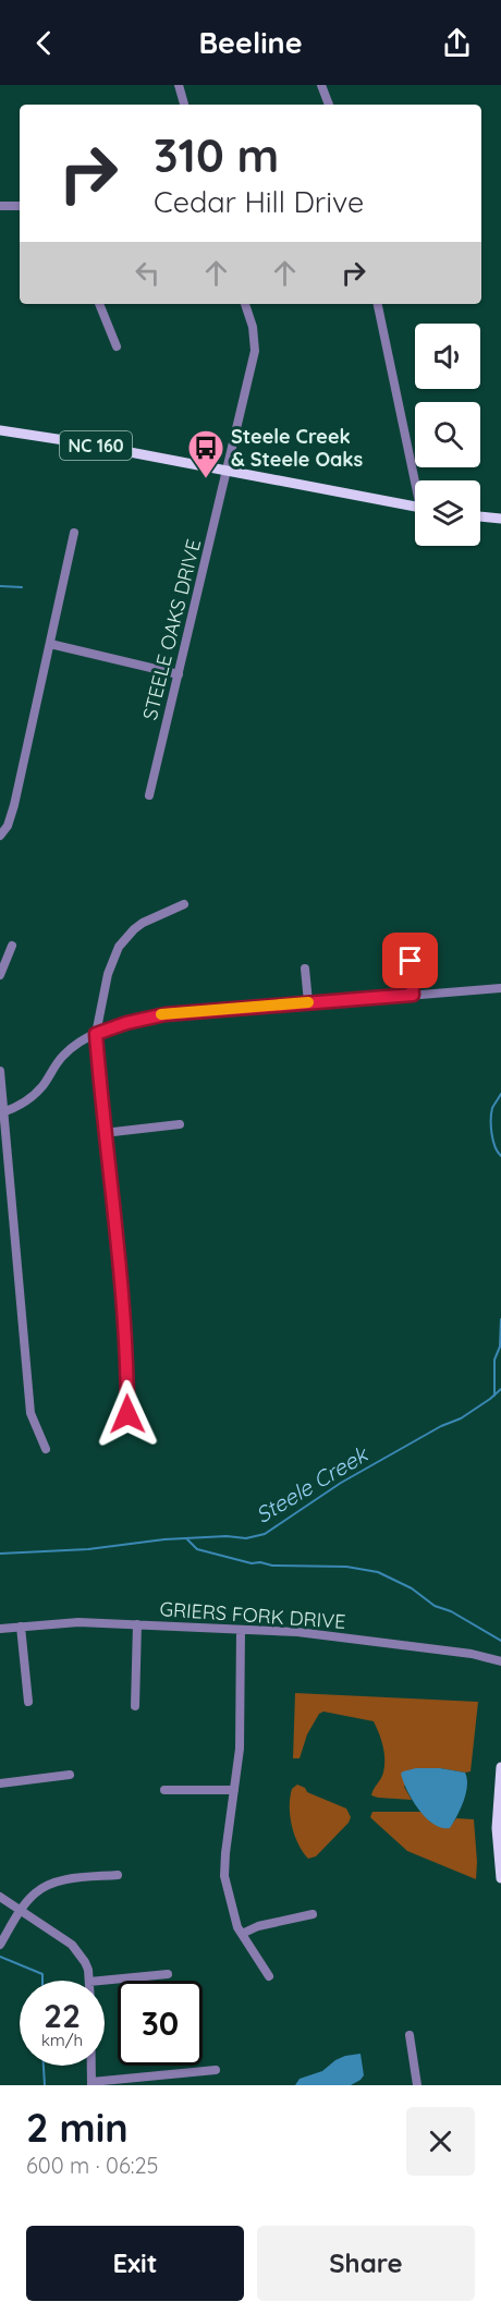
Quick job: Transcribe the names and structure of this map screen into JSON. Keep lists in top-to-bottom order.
{
  "streets": {
    "main road": ["NC 160"],
    "street": ["STEELE OAKS DRIVE", "GRIERS FORK DRIVE"]
  },
  "crossings": [
    ["NC 160", "STEELE OAKS DRIVE"]
  ],
  "water": ["Steele Creek"],
  "places": {
    "bus stop": ["Steele Creek & Steele Oaks"]
  },
  "page": {
    "header": "Beeline",
    "turn": ["310 m", "Cedar Hill Drive"],
    "speed": "22 km/h",
    "limit": "30",
    "heading": ["2 min", "600 m · 06:25"],
    "buttons": ["Exit", "Share"]
  }
}
